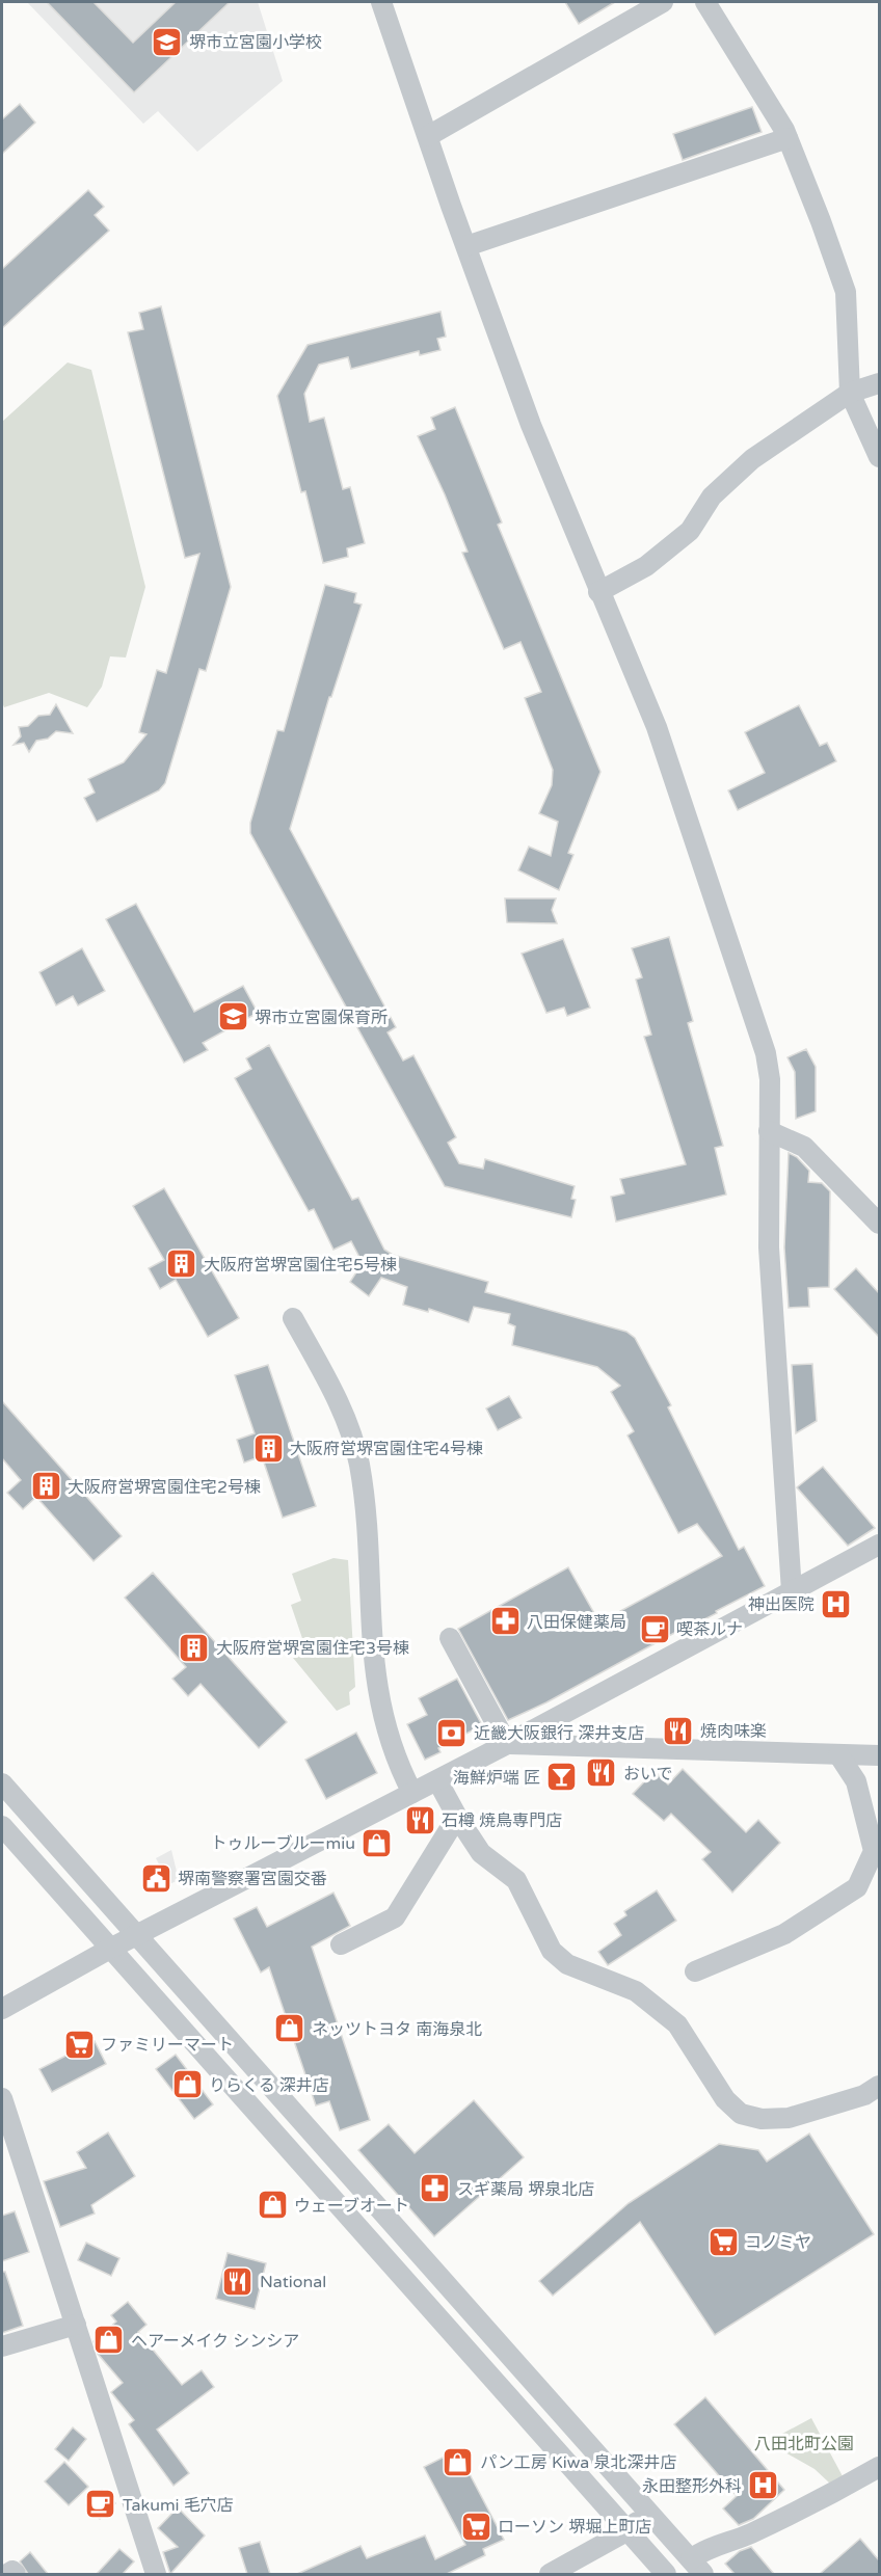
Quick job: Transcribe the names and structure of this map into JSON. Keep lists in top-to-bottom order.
{
  "parks": ["八田北町公園"],
  "places": {
    "school or university": ["堺市立宮園小学校", "堺市立宮園保育所"],
    "building": [
      "大阪府営堺宮園住宅5号棟",
      "大阪府営堺宮園住宅4号棟",
      "大阪府営堺宮園住宅2号棟",
      "大阪府営堺宮園住宅3号棟"
    ],
    "hospital": ["神出医院", "永田整形外科"],
    "pharmacy": ["八田保健薬局", "スギ薬局 堺泉北店"],
    "cafe": ["喫茶ルナ", "Takumi 毛穴店"],
    "restaurant": [
      "焼肉味楽",
      "おいで",
      "石樽 焼鳥専門店",
      "National"
    ],
    "bank": ["近畿大阪銀行 深井支店"],
    "bar": ["海鮮炉端 匠"],
    "shop": [
      "トゥルーブルーmiu",
      "ネッツトヨタ 南海泉北",
      "りらくる 深井店",
      "ウェーブオート",
      "ヘアーメイク シンシア",
      "パン工房 Kiwa 泉北深井店"
    ],
    "public building": ["堺南警察署宮園交番"],
    "supermarket": ["ファミリーマート", "コノミヤ", "ローソン 堺堀上町店"]
  }
}
